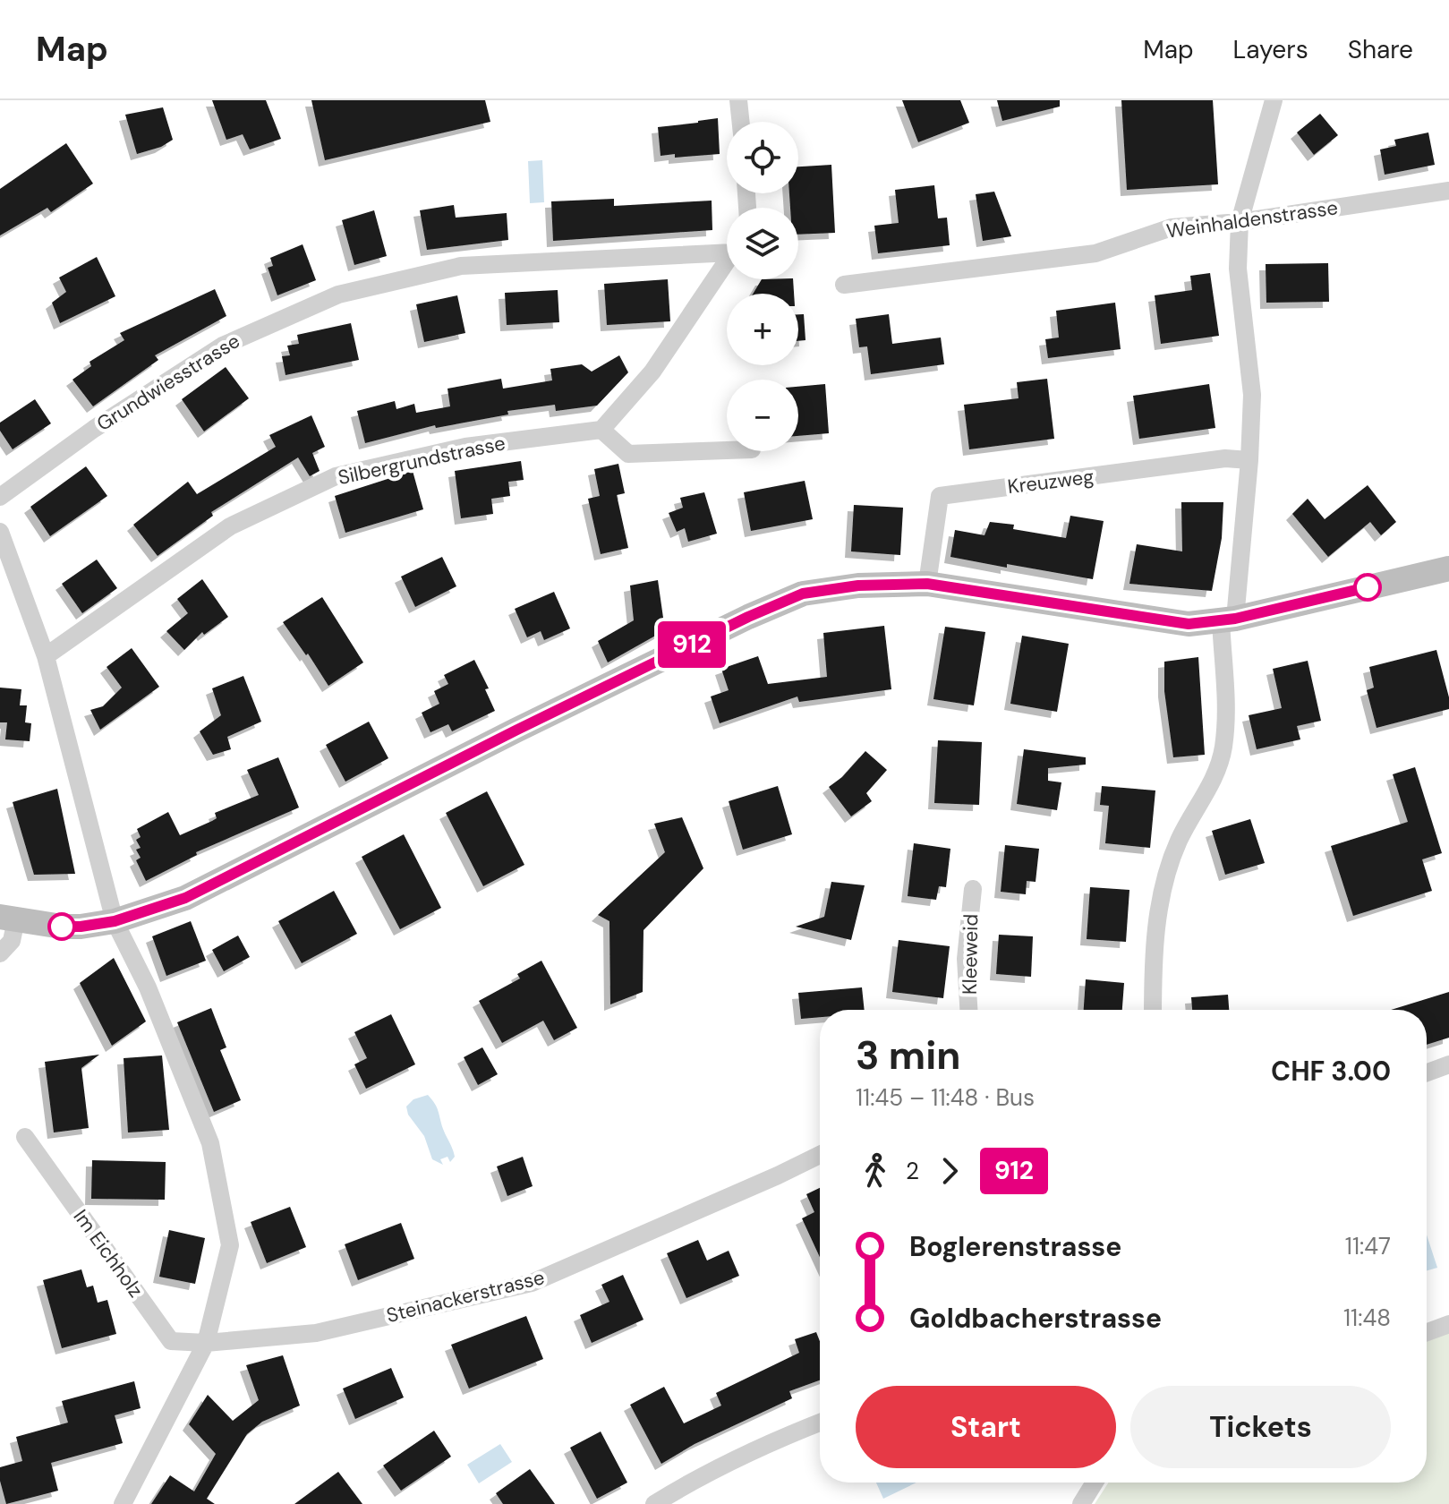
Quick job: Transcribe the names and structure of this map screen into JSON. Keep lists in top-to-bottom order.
{
  "streets": {
    "street": [
      "Weinhaldenstrasse",
      "Grundwiesstrasse",
      "Silbergrundstrasse",
      "Kreuzweg",
      "Kleeweid",
      "Im Eichholz",
      "Steinackerstrasse"
    ]
  },
  "crossings": [
    ["Im Eichholz", "Steinackerstrasse"]
  ],
  "lines": ["bus line 912"],
  "page": {
    "header": "Map",
    "nav": ["Map", "Layers", "Share"],
    "on_map": "912",
    "map_buttons": ["+", "−"],
    "heading": ["3 min", "11:45 – 11:48 · Bus", "CHF 3.00"],
    "legs": ["2", "912"],
    "list": [
      {
        "name": "Boglerenstrasse",
        "value": "11:47"
      },
      {
        "name": "Goldbacherstrasse",
        "value": "11:48"
      }
    ],
    "buttons": ["Start", "Tickets"]
  }
}
